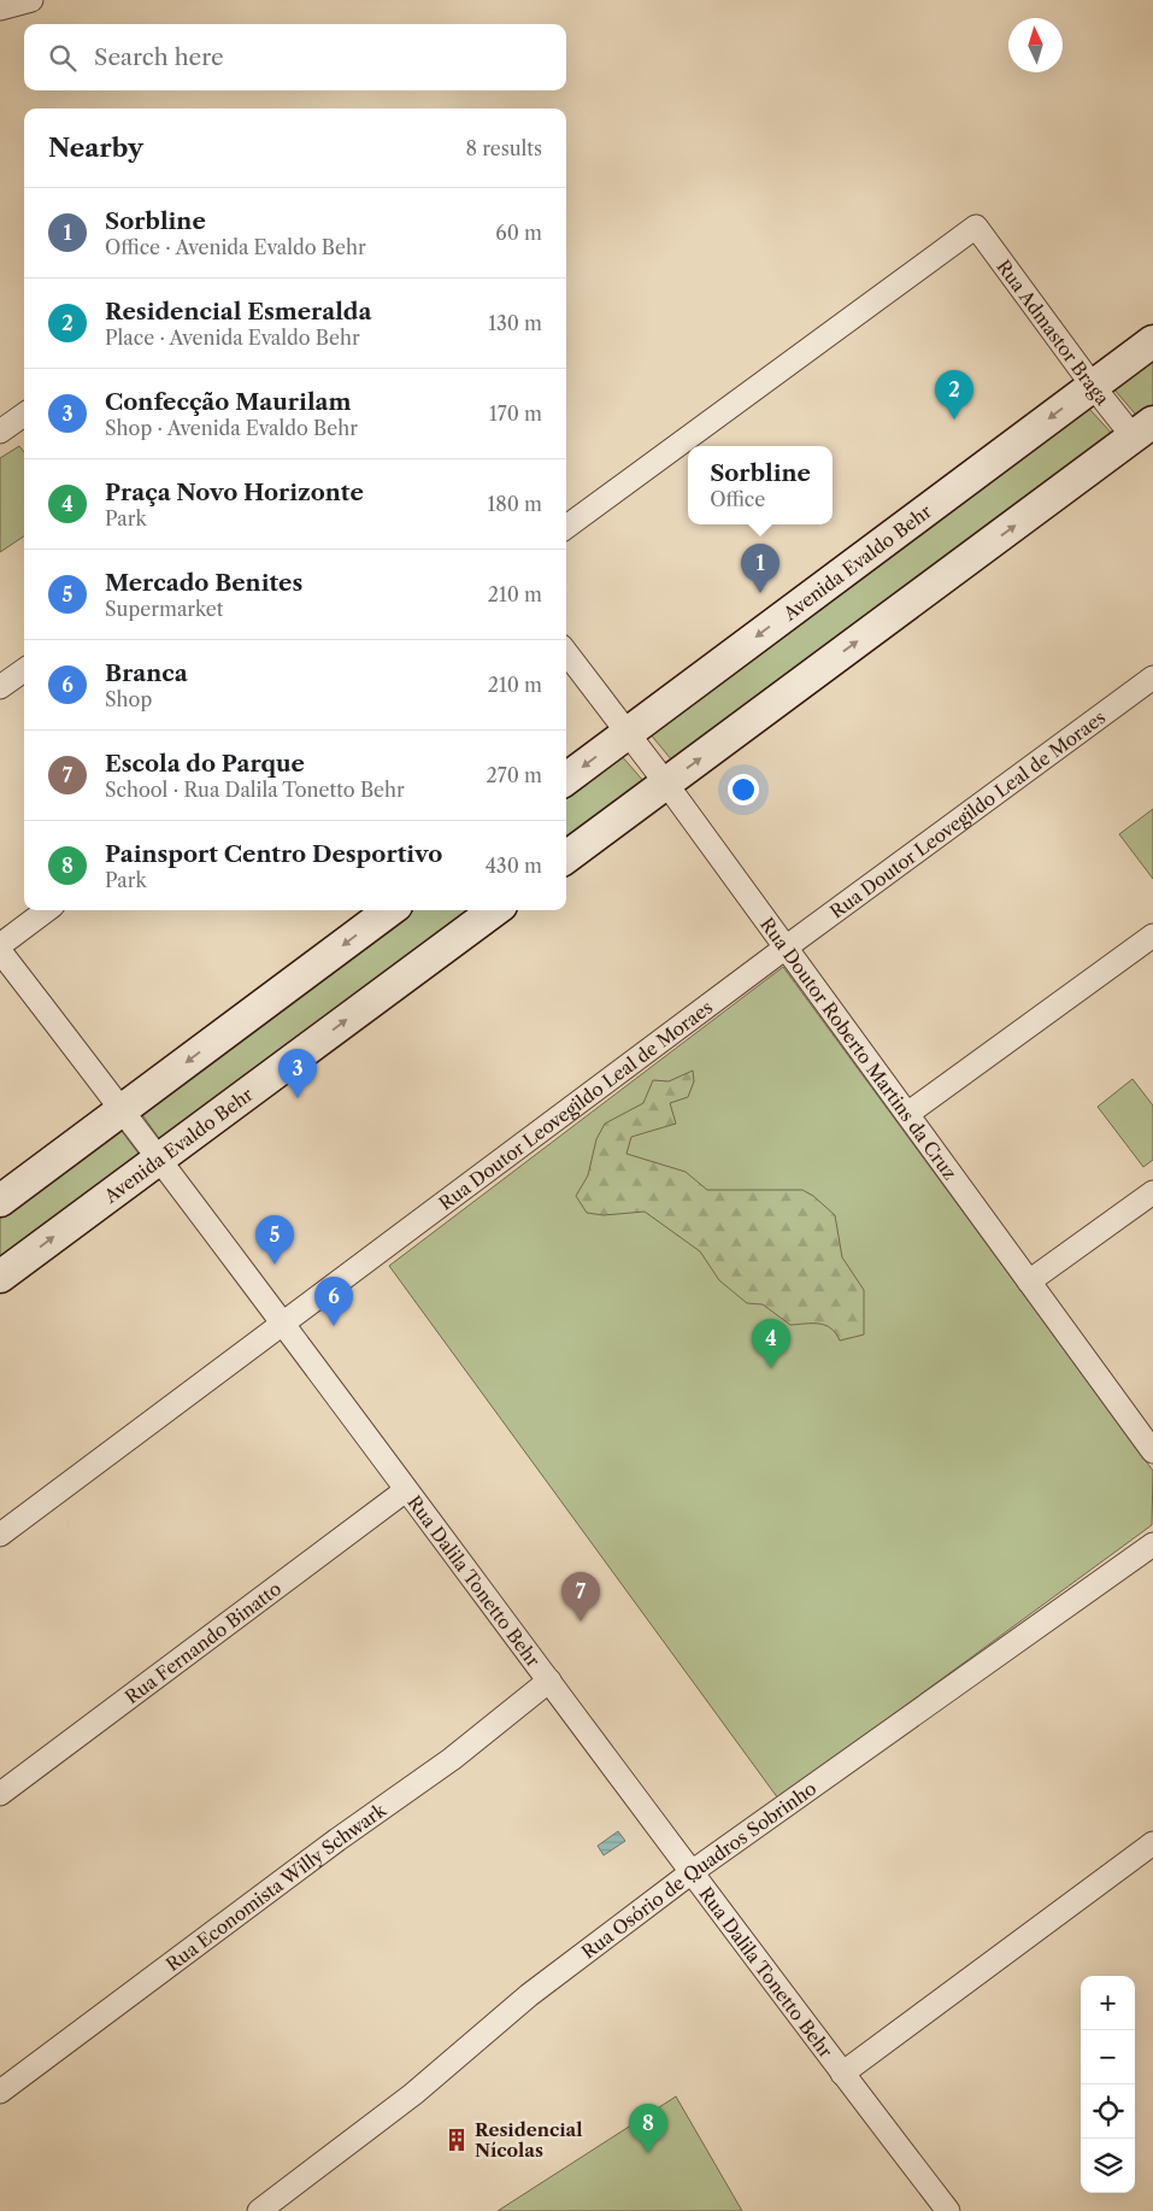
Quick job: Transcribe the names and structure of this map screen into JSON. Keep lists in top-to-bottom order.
{
  "streets": {
    "street": [
      "Rua Admastor Braga",
      "Avenida Evaldo Behr",
      "Rua Doutor Leovegildo Leal de Moraes",
      "Rua Doutor Roberto Martins da Cruz",
      "Rua Dalila Tonetto Behr",
      "Rua Fernando Binatto",
      "Rua Osório de Quadros Sobrinho",
      "Rua Economista Willy Schwark"
    ]
  },
  "crossings": [
    ["Rua Admastor Braga", "Avenida Evaldo Behr"],
    ["Avenida Evaldo Behr", "Rua Doutor Roberto Martins da Cruz"],
    ["Avenida Evaldo Behr", "Rua Dalila Tonetto Behr"],
    ["Rua Doutor Leovegildo Leal de Moraes", "Rua Doutor Roberto Martins da Cruz"],
    ["Rua Doutor Leovegildo Leal de Moraes", "Rua Dalila Tonetto Behr"],
    ["Rua Dalila Tonetto Behr", "Rua Fernando Binatto"],
    ["Rua Dalila Tonetto Behr", "Rua Osório de Quadros Sobrinho"],
    ["Rua Dalila Tonetto Behr", "Rua Economista Willy Schwark"]
  ],
  "places": {
    "building": ["Residencial Nícolas"]
  },
  "north": "top",
  "page": {
    "search": "Search here",
    "heading": ["Nearby", "8 results"],
    "list": [
      {
        "mark": "1",
        "name": "Sorbline",
        "note": "Office · Avenida Evaldo Behr",
        "value": "60 m"
      },
      {
        "mark": "2",
        "name": "Residencial Esmeralda",
        "note": "Place · Avenida Evaldo Behr",
        "value": "130 m"
      },
      {
        "mark": "3",
        "name": "Confecção Maurilam",
        "note": "Shop · Avenida Evaldo Behr",
        "value": "170 m"
      },
      {
        "mark": "4",
        "name": "Praça Novo Horizonte",
        "note": "Park",
        "value": "180 m"
      },
      {
        "mark": "5",
        "name": "Mercado Benites",
        "note": "Supermarket",
        "value": "210 m"
      },
      {
        "mark": "6",
        "name": "Branca",
        "note": "Shop",
        "value": "210 m"
      },
      {
        "mark": "7",
        "name": "Escola do Parque",
        "note": "School · Rua Dalila Tonetto Behr",
        "value": "270 m"
      },
      {
        "mark": "8",
        "name": "Painsport Centro Desportivo",
        "note": "Park",
        "value": "430 m"
      }
    ],
    "pins": [
      "2",
      "1",
      "3",
      "5",
      "6",
      "4",
      "7",
      "8"
    ],
    "popup": ["Sorbline", "Office"],
    "map_buttons": ["+", "−"]
  }
}
